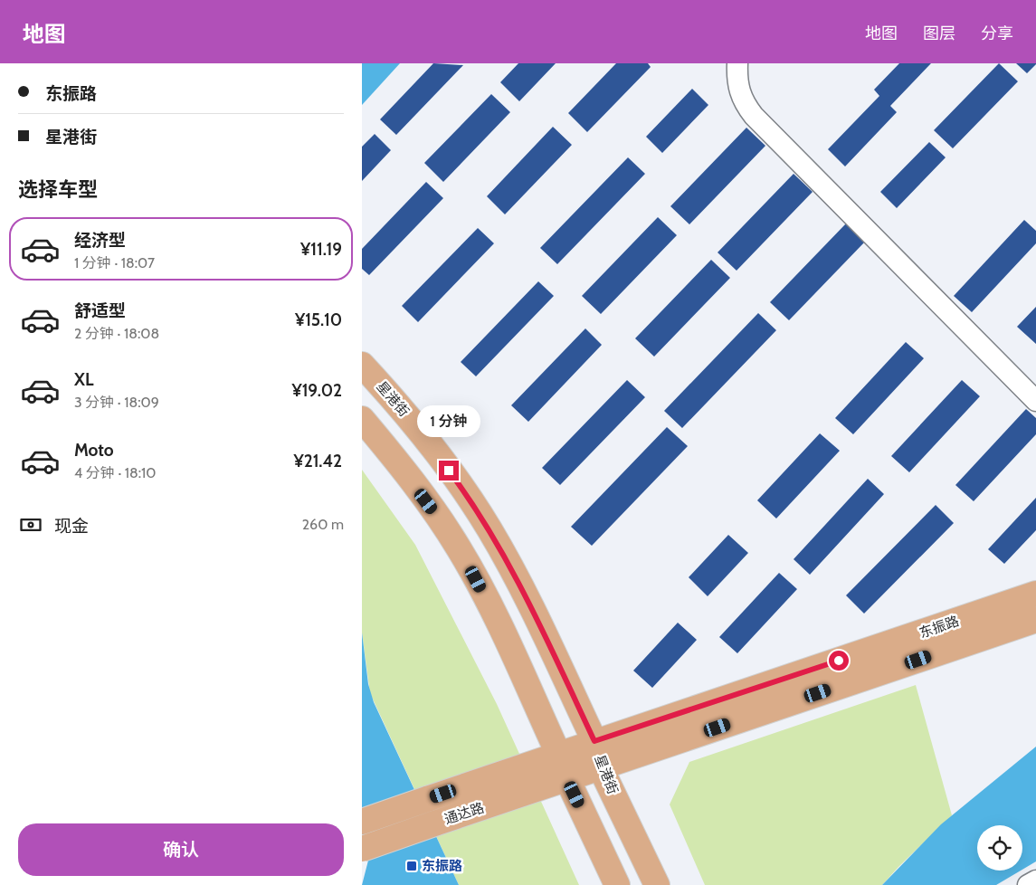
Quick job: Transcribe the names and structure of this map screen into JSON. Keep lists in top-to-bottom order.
{
  "streets": {
    "main road": ["星港街", "东振路", "通达路"]
  },
  "crossings": [
    ["星港街", "东振路"],
    ["东振路", "通达路"]
  ],
  "places": {
    "transit": ["东振路"]
  },
  "page": {
    "header": "地图",
    "nav": ["地图", "图层", "分享"],
    "banner": ["东振路", "星港街"],
    "heading": "选择车型",
    "list": [
      {
        "name": "经济型",
        "note": "1 分钟 · 18:07",
        "value": "¥11.19"
      },
      {
        "name": "舒适型",
        "note": "2 分钟 · 18:08",
        "value": "¥15.10"
      },
      {
        "name": "XL",
        "note": "3 分钟 · 18:09",
        "value": "¥19.02"
      },
      {
        "name": "Moto",
        "note": "4 分钟 · 18:10",
        "value": "¥21.42"
      }
    ],
    "bubble": "1 分钟",
    "pay": ["现金", "260 m"],
    "buttons": "确认"
  }
}
